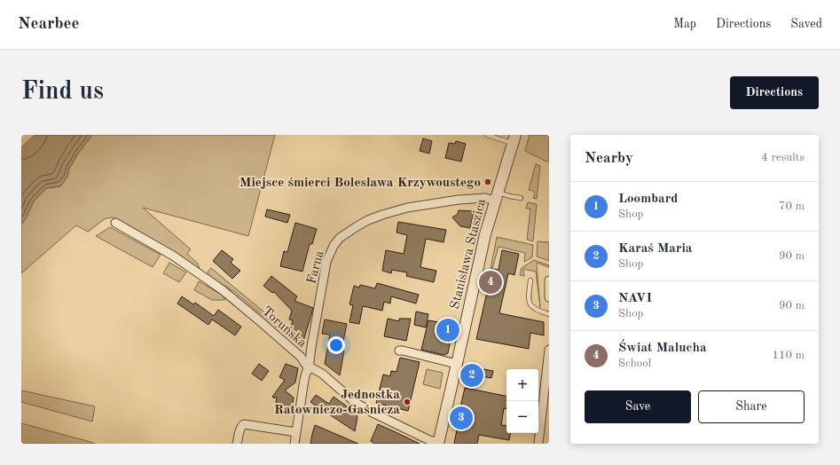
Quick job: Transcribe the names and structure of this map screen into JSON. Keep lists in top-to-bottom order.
{
  "streets": {
    "street": ["Stanisława Staszica", "Farna", "Toruńska"]
  },
  "crossings": [
    ["Stanisława Staszica", "Farna"],
    ["Farna", "Toruńska"]
  ],
  "places": ["Miejsce śmierci Bolesława Krzywoustego", "Jednostka Ratowniczo-Gaśnicza"],
  "page": {
    "header": "Nearbee",
    "nav": ["Map", "Directions", "Saved"],
    "buttons": [
      "Directions",
      ["Save", "Share"]
    ],
    "title": "Find us",
    "heading": ["Nearby", "4 results"],
    "list": [
      {
        "mark": "1",
        "name": "Loombard",
        "note": "Shop",
        "value": "70 m"
      },
      {
        "mark": "2",
        "name": "Karaś Maria",
        "note": "Shop",
        "value": "90 m"
      },
      {
        "mark": "3",
        "name": "NAVI",
        "note": "Shop",
        "value": "90 m"
      },
      {
        "mark": "4",
        "name": "Świat Malucha",
        "note": "School",
        "value": "110 m"
      }
    ],
    "pins": [
      "4",
      "1",
      "2",
      "3"
    ],
    "map_buttons": ["+", "−"]
  }
}
